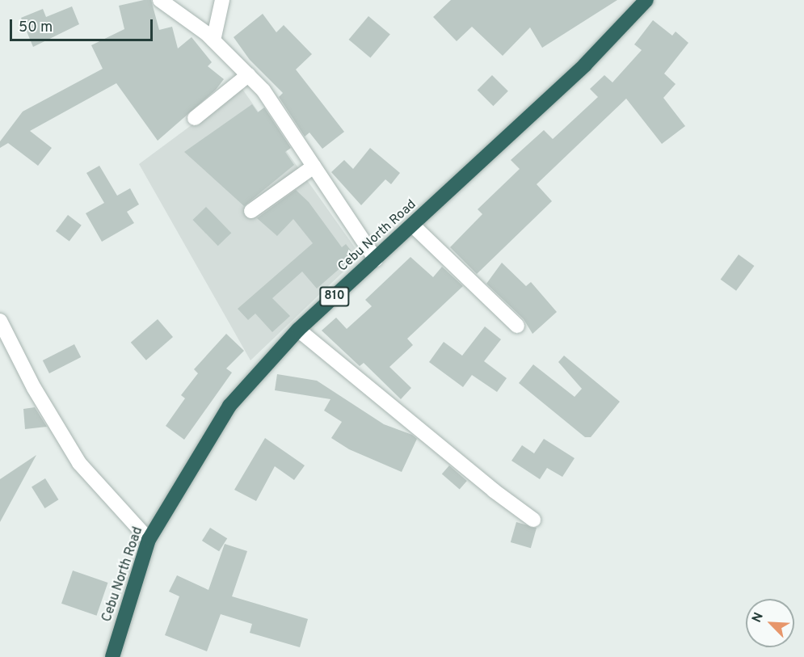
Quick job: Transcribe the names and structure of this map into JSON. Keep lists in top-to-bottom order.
{
  "streets": {
    "highway": ["Cebu North Road", "810"]
  },
  "scale_bar": "50 m",
  "north": "top left"
}
